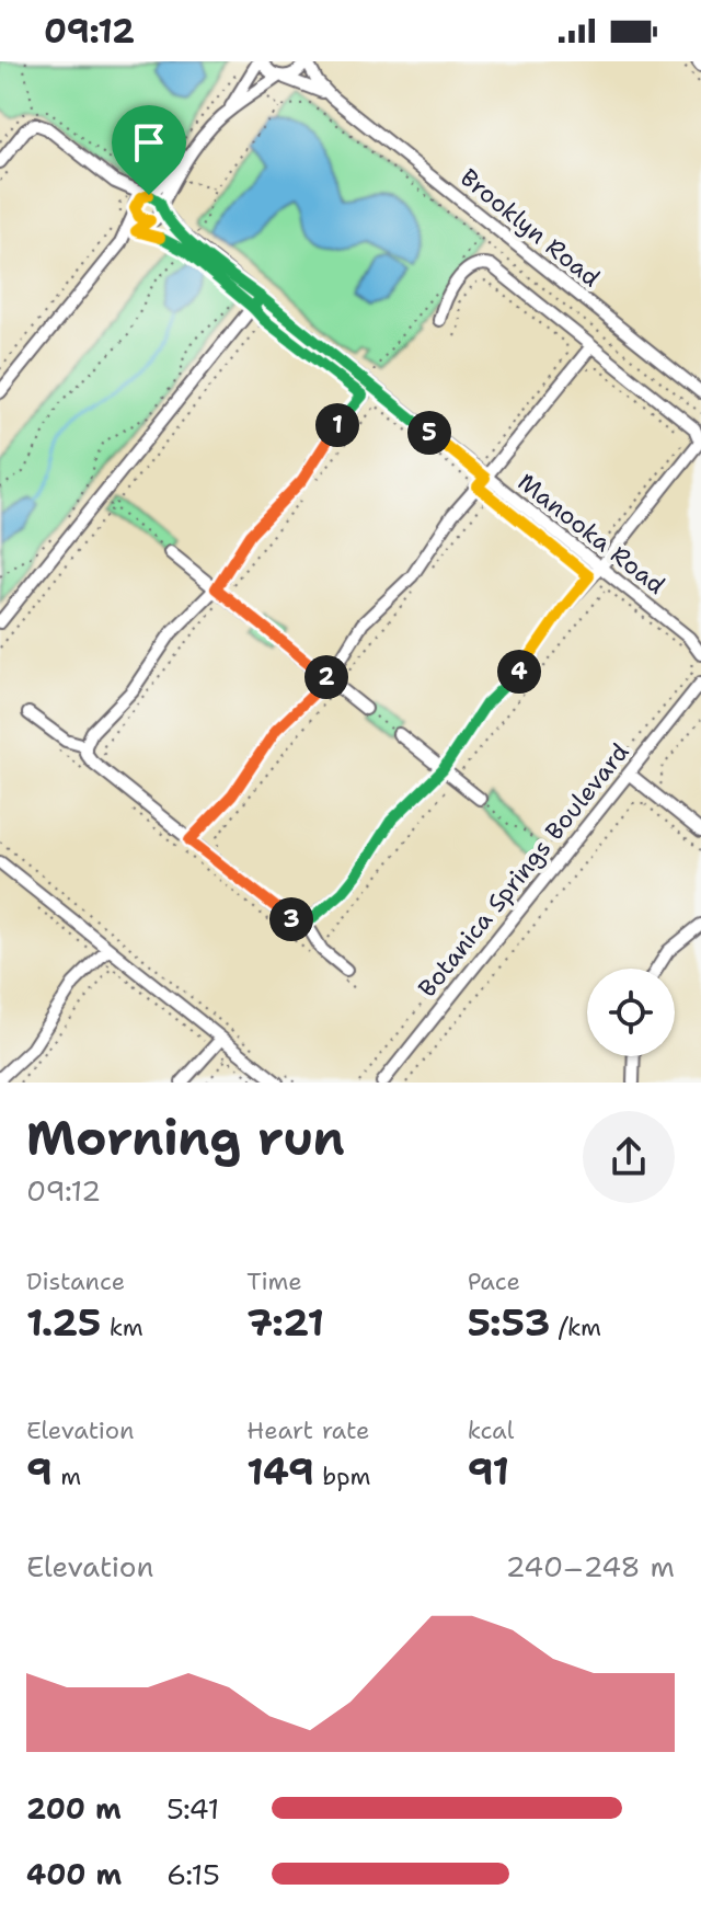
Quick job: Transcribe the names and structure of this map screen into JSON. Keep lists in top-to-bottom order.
{
  "streets": {
    "street": ["Brooklyn Road", "Manooka Road", "Botanica Springs Boulevard"]
  },
  "page": {
    "status": "09:12",
    "pins": [
      "1",
      "5",
      "4",
      "2",
      "3"
    ],
    "heading": ["Morning run", "09:12"],
    "stats": [
      ["Distance", "1.25 km"],
      ["Time", "7:21"],
      ["Pace", "5:53 /km"],
      ["Elevation", "9 m"],
      ["Heart rate", "149 bpm"],
      ["kcal", "91"]
    ],
    "chart": ["Elevation", "240–248 m"],
    "list": [
      {
        "name": "200 m",
        "note": "5:41"
      },
      {
        "name": "400 m",
        "note": "6:15"
      }
    ]
  }
}
